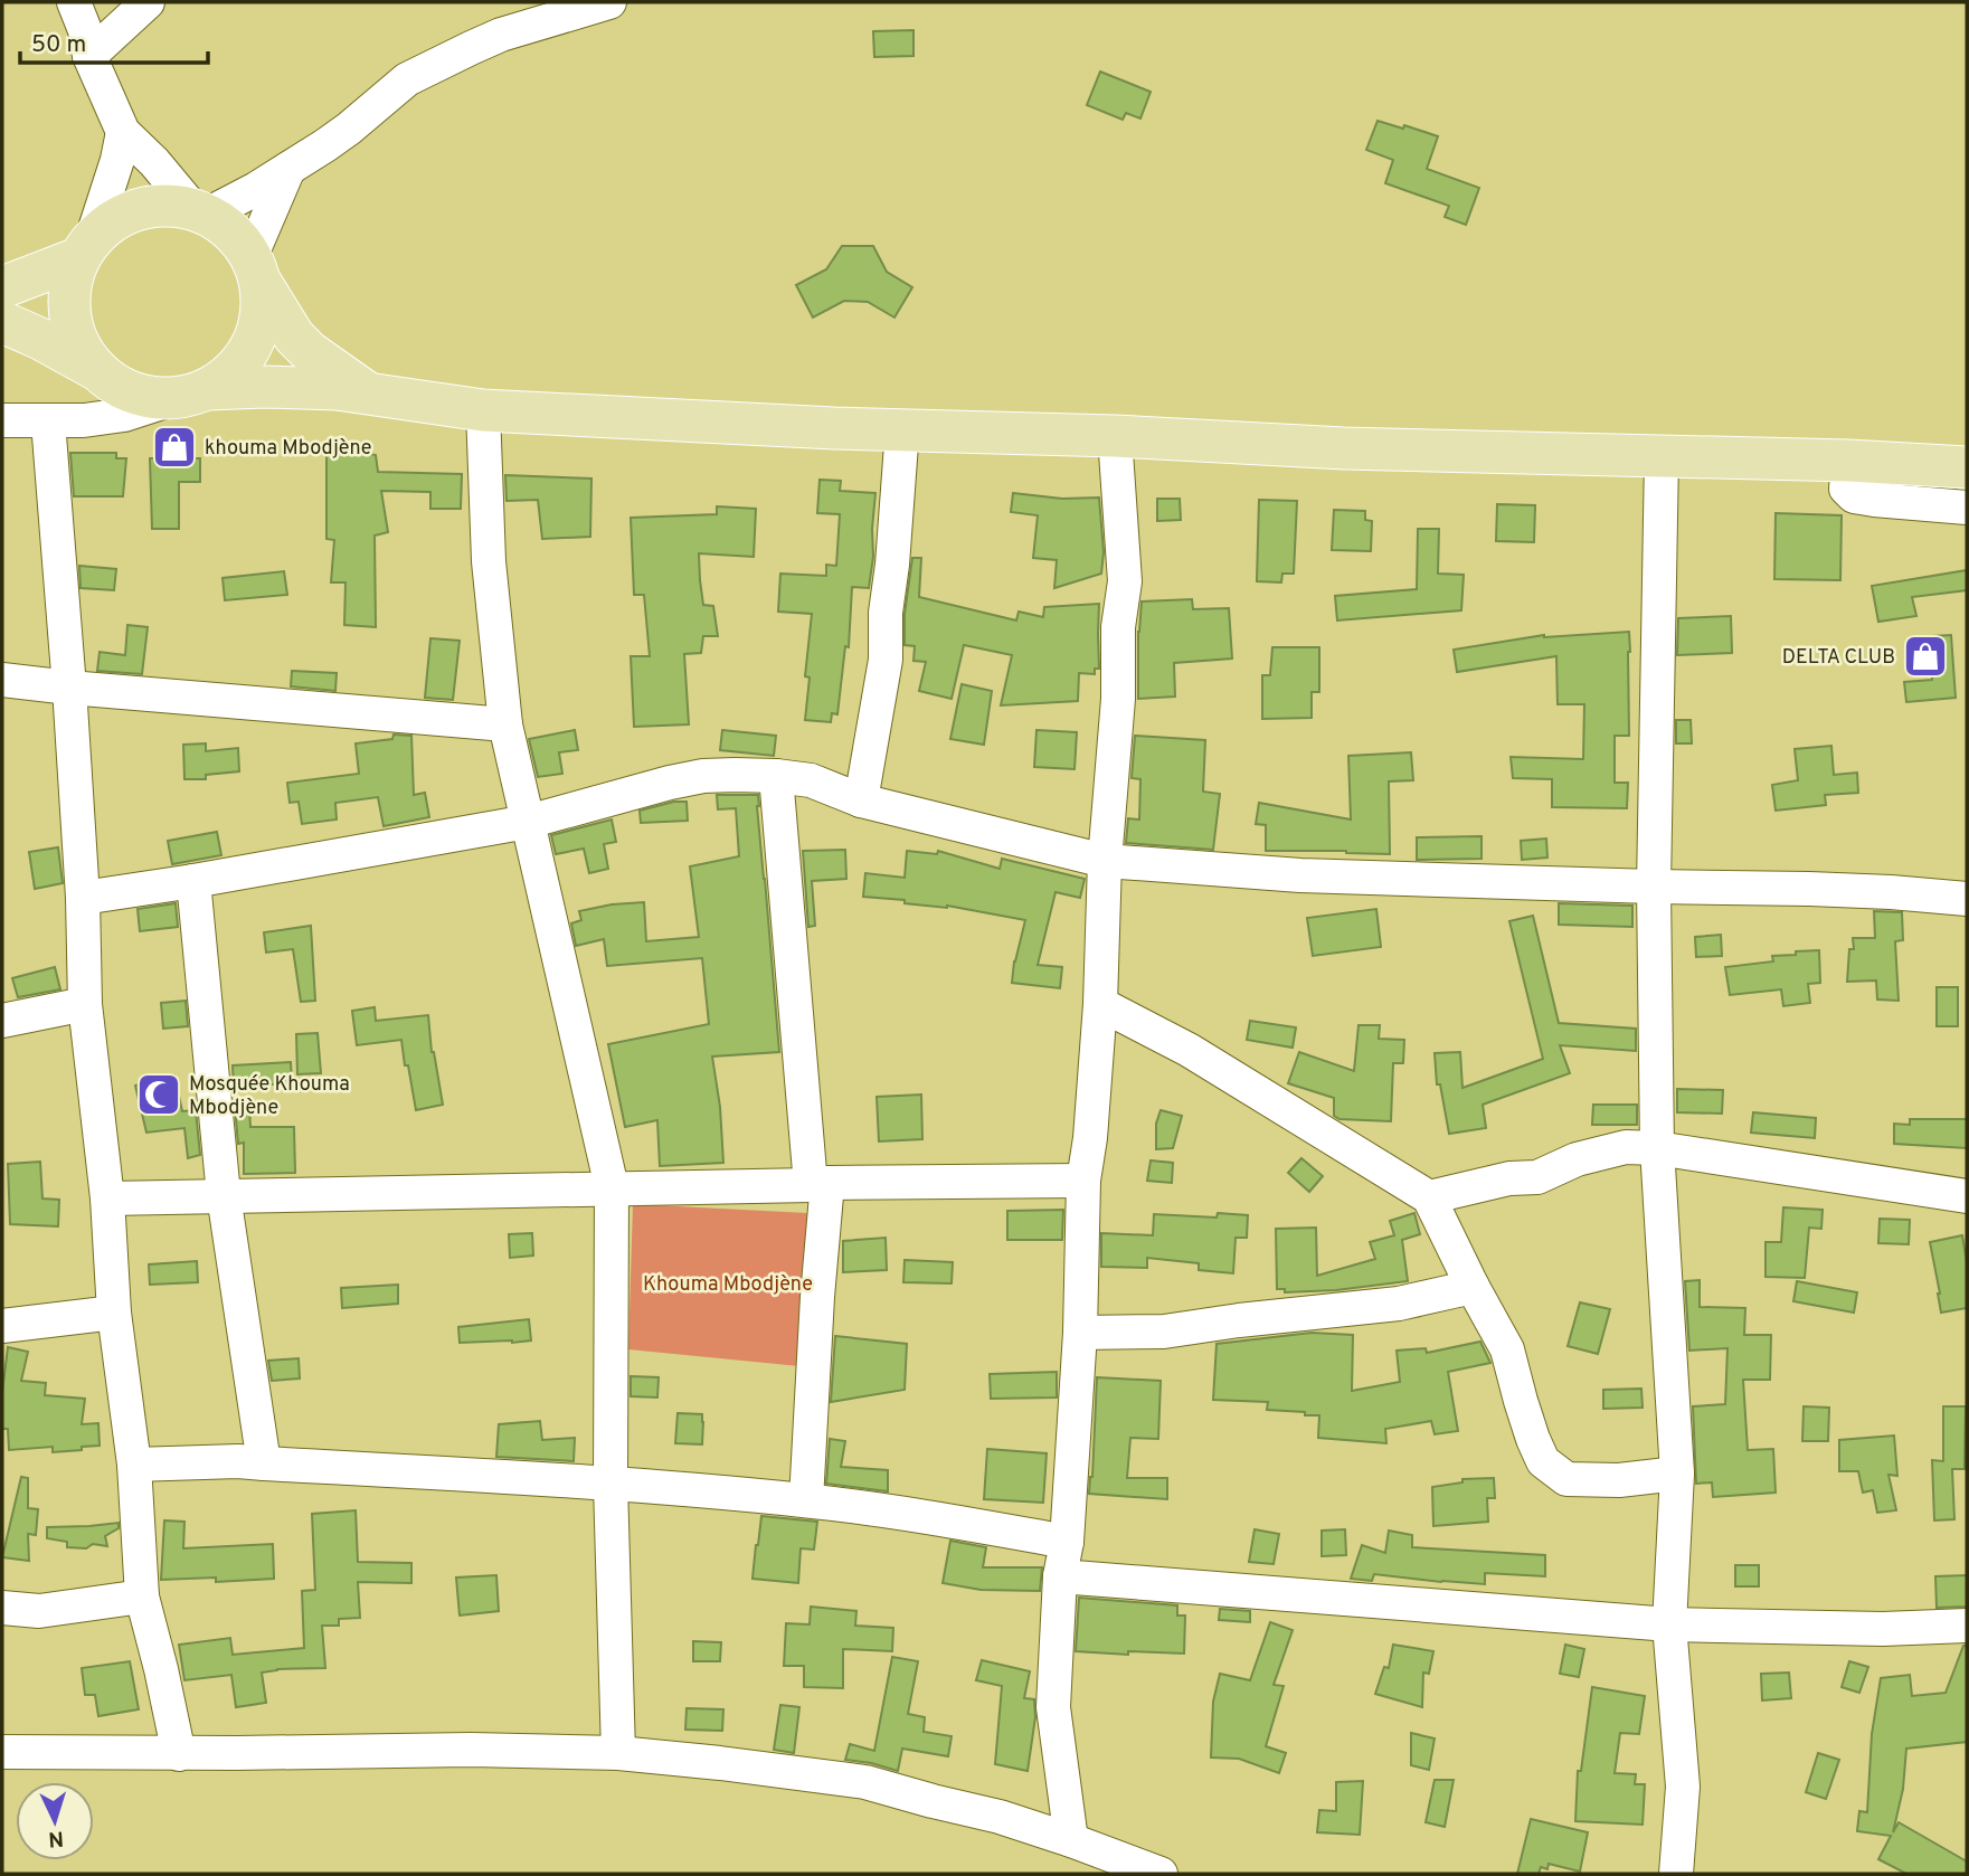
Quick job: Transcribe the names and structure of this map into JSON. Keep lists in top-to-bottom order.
{
  "parks": ["Khouma Mbodjène"],
  "places": {
    "shop": ["khouma Mbodjène", "DELTA CLUB"],
    "mosque": ["Mosquée Khouma Mbodjène"]
  },
  "scale_bar": "50 m",
  "north": "bottom"
}
